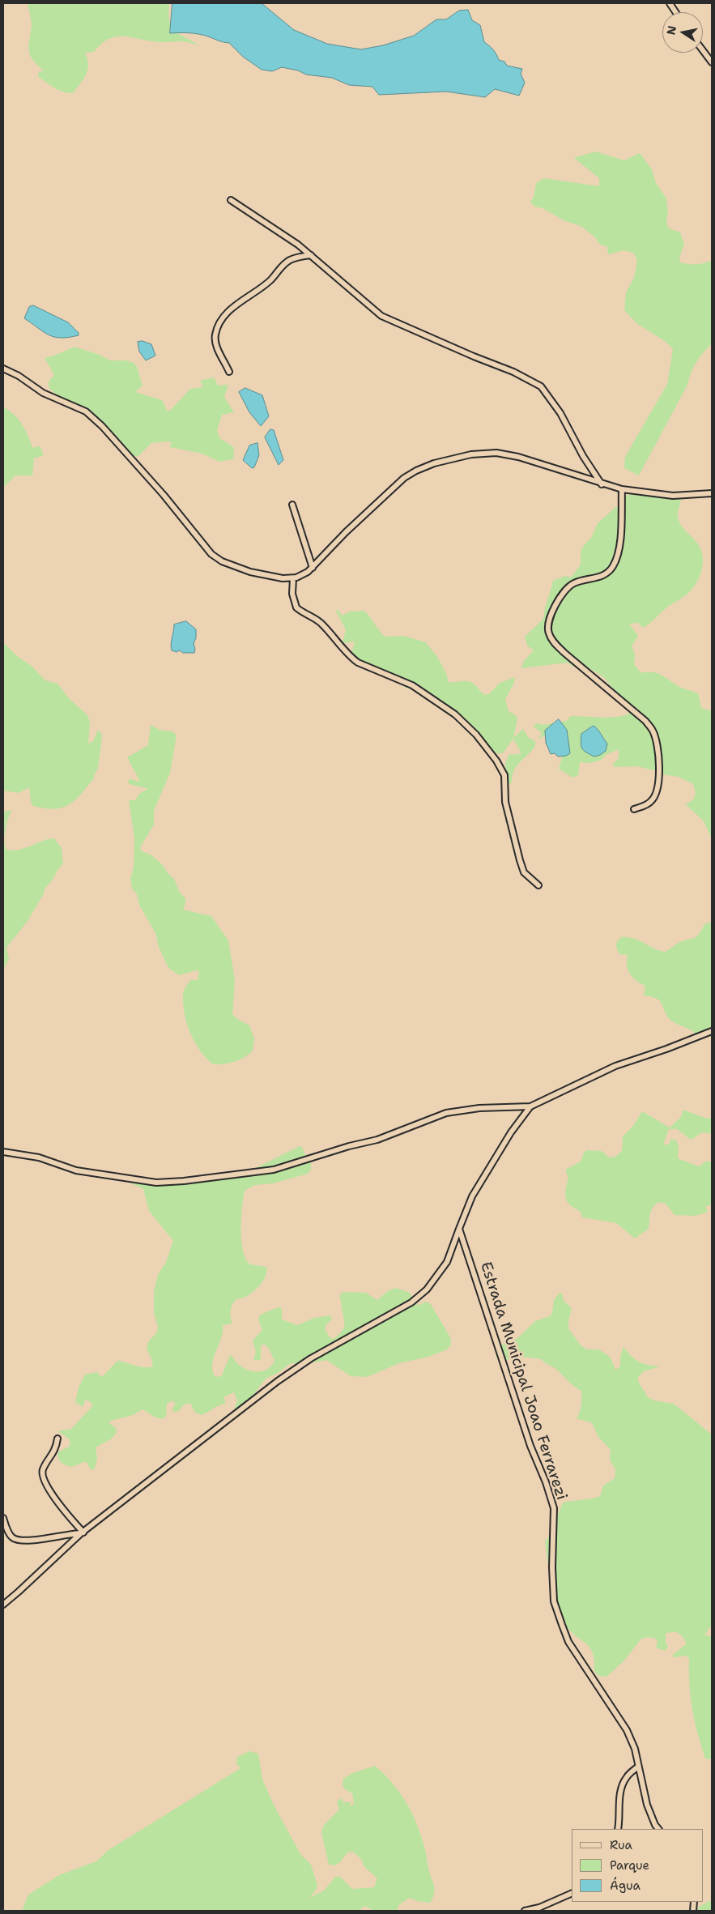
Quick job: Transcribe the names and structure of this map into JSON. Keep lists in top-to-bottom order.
{
  "streets": {
    "street": ["Estrada Municipal Joao Ferrarezi"]
  },
  "legend": ["Rua", "Parque", "Água"],
  "north": "left"
}
